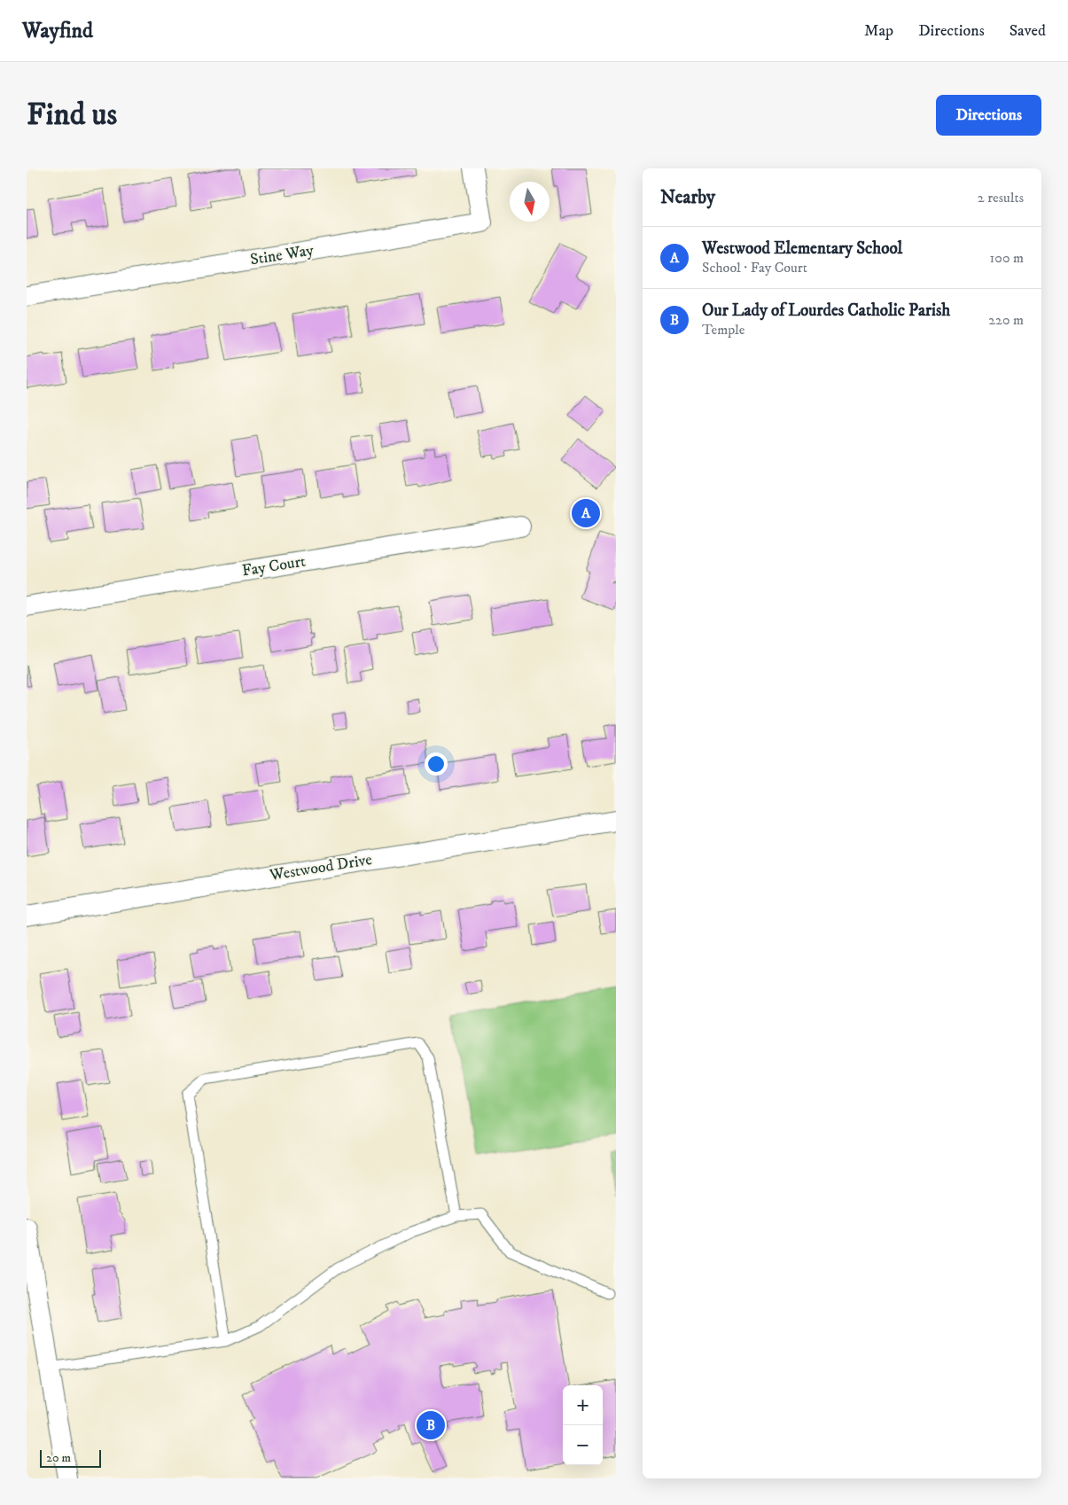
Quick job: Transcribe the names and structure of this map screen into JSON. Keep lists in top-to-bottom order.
{
  "streets": {
    "street": ["Stine Way", "Fay Court", "Westwood Drive"]
  },
  "scale_bar": "20 m",
  "north": "bottom",
  "page": {
    "header": "Wayfind",
    "nav": ["Map", "Directions", "Saved"],
    "buttons": "Directions",
    "title": "Find us",
    "heading": ["Nearby", "2 results"],
    "list": [
      {
        "mark": "A",
        "name": "Westwood Elementary School",
        "note": "School · Fay Court",
        "value": "100 m"
      },
      {
        "mark": "B",
        "name": "Our Lady of Lourdes Catholic Parish",
        "note": "Temple",
        "value": "220 m"
      }
    ],
    "pins": ["A", "B"],
    "map_buttons": ["+", "−"],
    "scale": "20 m"
  }
}
